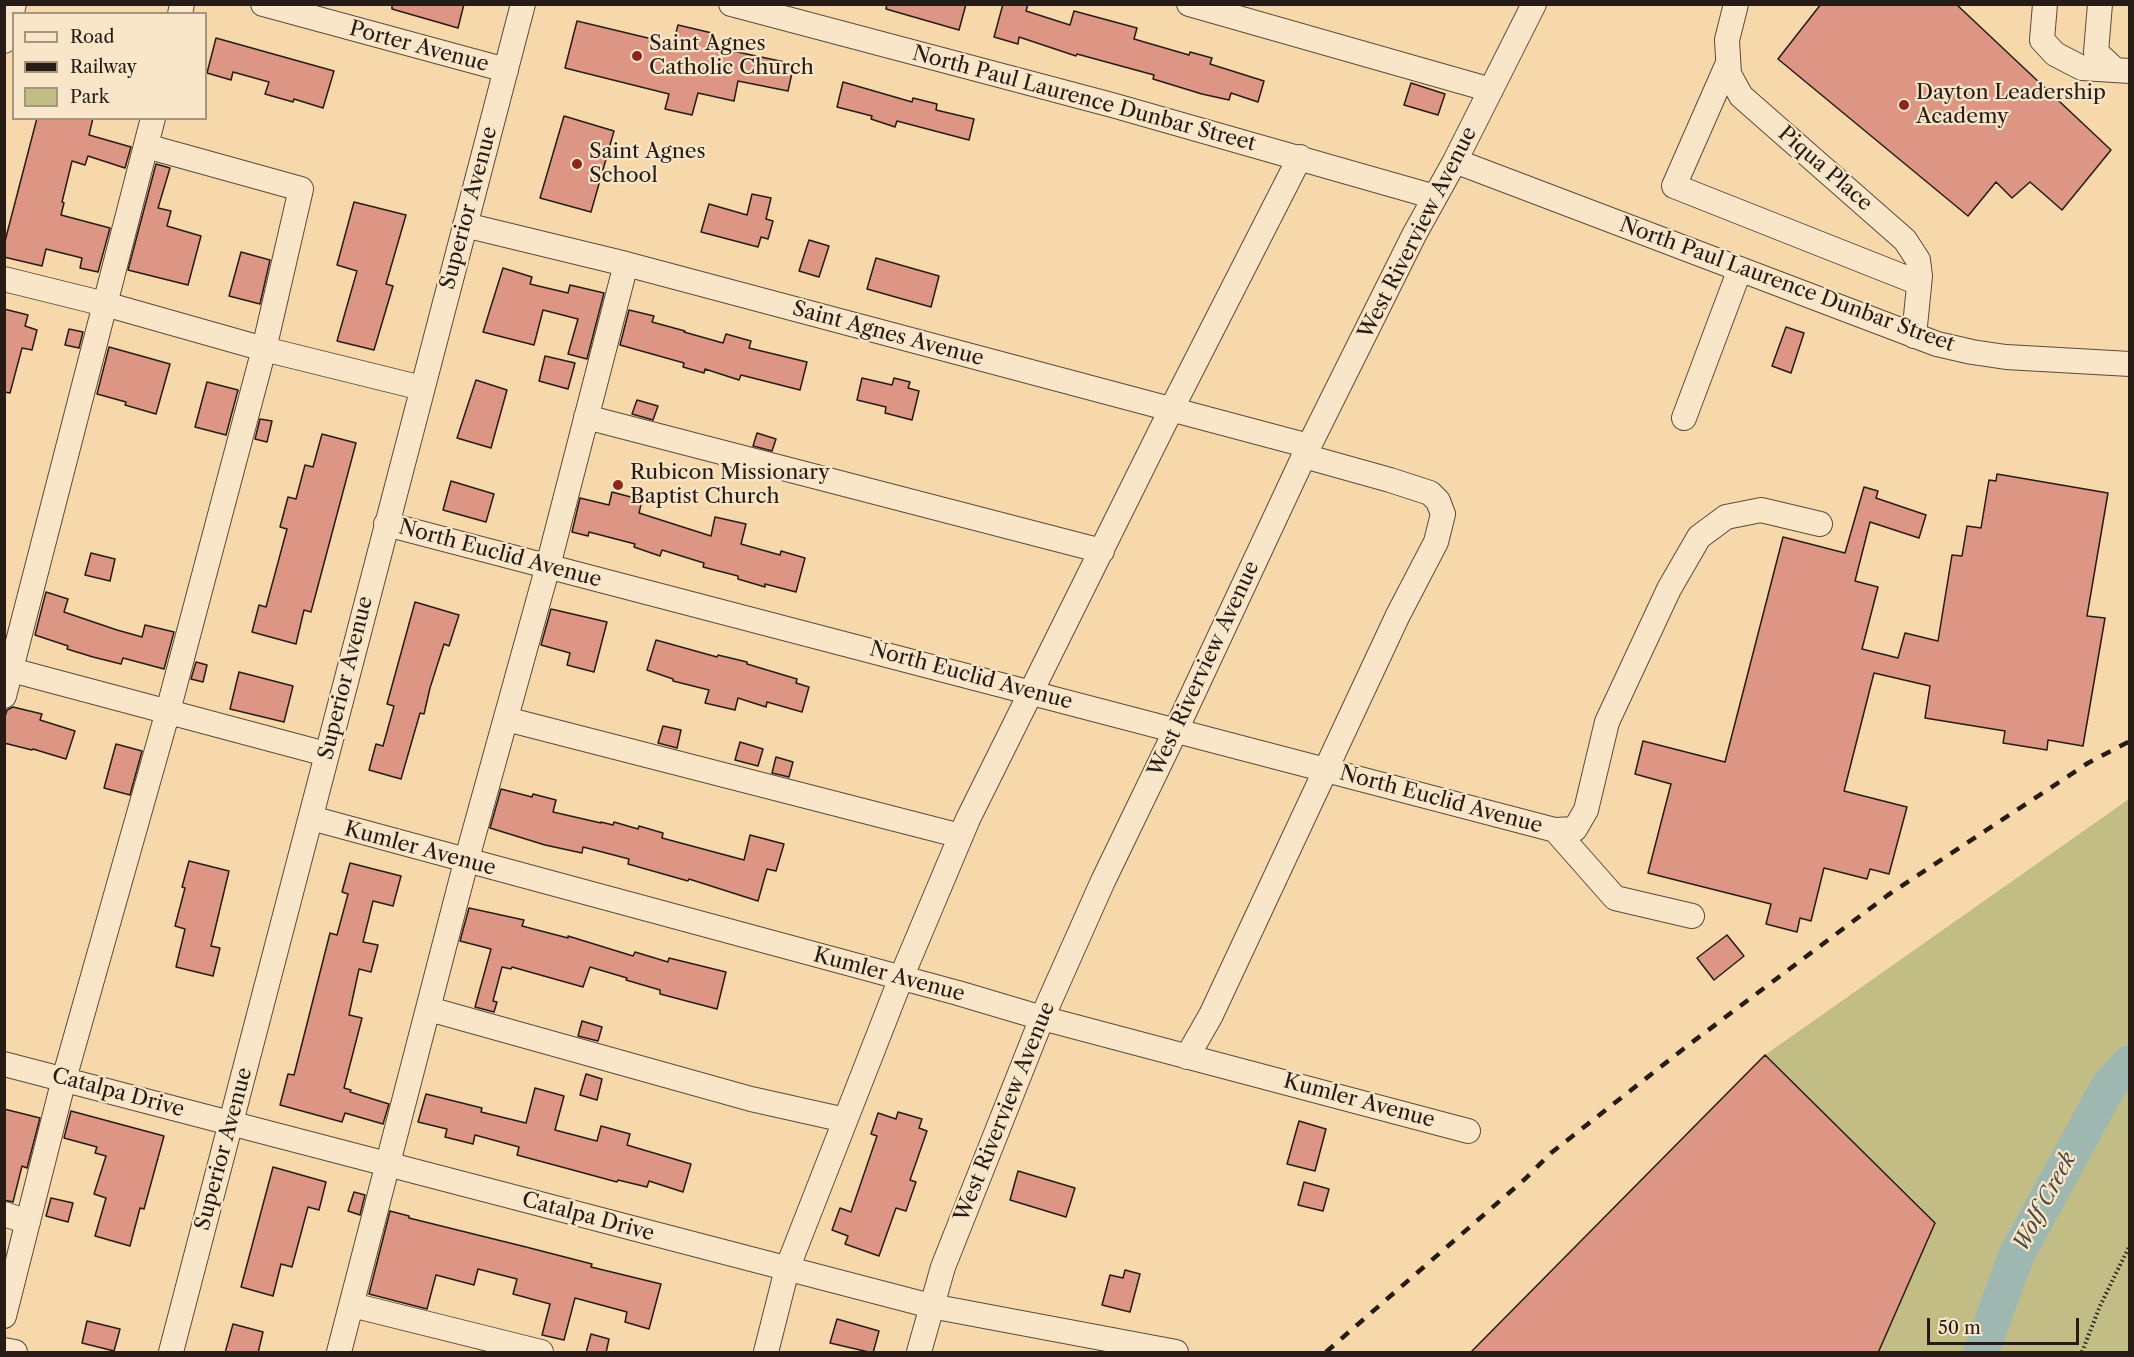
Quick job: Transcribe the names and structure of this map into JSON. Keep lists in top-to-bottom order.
{
  "streets": {
    "street": [
      "Porter Avenue",
      "North Paul Laurence Dunbar Street",
      "Piqua Place",
      "Superior Avenue",
      "West Riverview Avenue",
      "Saint Agnes Avenue",
      "North Euclid Avenue",
      "Kumler Avenue",
      "Catalpa Drive"
    ]
  },
  "crossings": [
    ["Porter Avenue", "Superior Avenue"],
    ["North Paul Laurence Dunbar Street", "Piqua Place"],
    ["North Paul Laurence Dunbar Street", "West Riverview Avenue"],
    ["Superior Avenue", "Saint Agnes Avenue"],
    ["Superior Avenue", "North Euclid Avenue"],
    ["Superior Avenue", "Kumler Avenue"],
    ["Superior Avenue", "Catalpa Drive"],
    ["West Riverview Avenue", "Saint Agnes Avenue"],
    ["West Riverview Avenue", "North Euclid Avenue"],
    ["West Riverview Avenue", "Kumler Avenue"],
    ["West Riverview Avenue", "Catalpa Drive"],
    ["Saint Agnes Avenue", "North Euclid Avenue"],
    ["Saint Agnes Avenue", "Kumler Avenue"]
  ],
  "water": ["Wolf Creek"],
  "places": [
    "Saint Agnes Catholic Church",
    "Dayton Leadership Academy",
    "Saint Agnes School",
    "Rubicon Missionary Baptist Church"
  ],
  "legend": ["Road", "Railway", "Park"],
  "scale_bar": "50 m"
}
